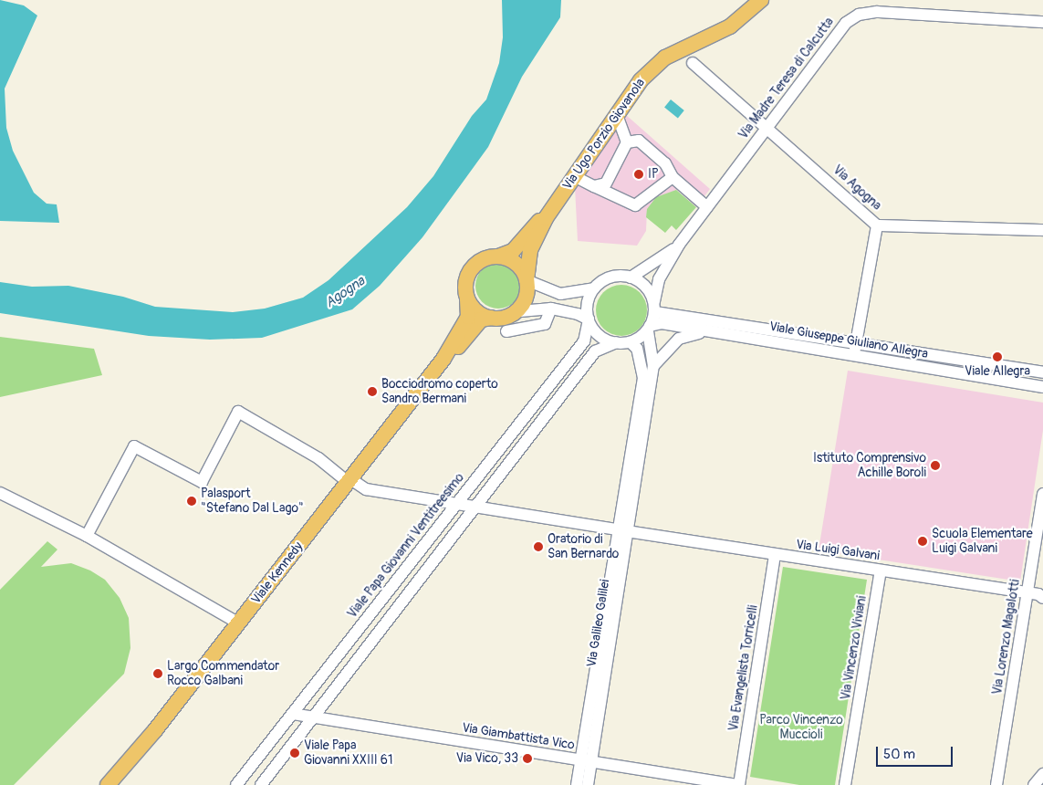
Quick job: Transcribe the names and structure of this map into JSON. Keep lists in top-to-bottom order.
{
  "streets": {
    "main road": ["Via Ugo Porzio Giovanola", "Viale Kennedy"],
    "street": [
      "Via Madre Teresa di Calcutta",
      "Via Agogna",
      "Viale Giuseppe Giuliano Allegra",
      "Viale Papa Giovanni Ventitreesimo",
      "Via Luigi Galvani",
      "Via Galileo Galilei",
      "Via Lorenzo Magalotti",
      "Via Vincenzo Viviani",
      "Via Evangelista Torricelli",
      "Via Giambattista Vico"
    ]
  },
  "crossings": [
    ["Via Madre Teresa di Calcutta", "Via Agogna"],
    ["Via Madre Teresa di Calcutta", "Viale Giuseppe Giuliano Allegra"],
    ["Via Madre Teresa di Calcutta", "Viale Papa Giovanni Ventitreesimo"],
    ["Via Madre Teresa di Calcutta", "Via Galileo Galilei"],
    ["Viale Giuseppe Giuliano Allegra", "Viale Papa Giovanni Ventitreesimo"],
    ["Viale Giuseppe Giuliano Allegra", "Via Galileo Galilei"],
    ["Viale Papa Giovanni Ventitreesimo", "Via Luigi Galvani"],
    ["Viale Papa Giovanni Ventitreesimo", "Via Galileo Galilei"],
    ["Viale Papa Giovanni Ventitreesimo", "Via Giambattista Vico"],
    ["Via Luigi Galvani", "Viale Kennedy"],
    ["Via Luigi Galvani", "Via Galileo Galilei"],
    ["Via Luigi Galvani", "Via Lorenzo Magalotti"],
    ["Via Luigi Galvani", "Via Vincenzo Viviani"],
    ["Via Luigi Galvani", "Via Evangelista Torricelli"],
    ["Via Galileo Galilei", "Via Giambattista Vico"],
    ["Via Evangelista Torricelli", "Via Giambattista Vico"]
  ],
  "water": ["Agogna"],
  "parks": ["Parco Vincenzo Muccioli"],
  "places": [
    "IP",
    "Viale Allegra",
    "Bocciodromo coperto Sandro Bermani",
    "Istituto Comprensivo Achille Boroli",
    "Palasport \"Stefano Dal Lago\"",
    "Scuola Elementare Luigi Galvani",
    "Oratorio di San Bernardo",
    "Largo Commendator Rocco Galbani",
    "Viale Papa Giovanni XXIII 61",
    "Via Vico, 33"
  ],
  "scale_bar": "50 m"
}
